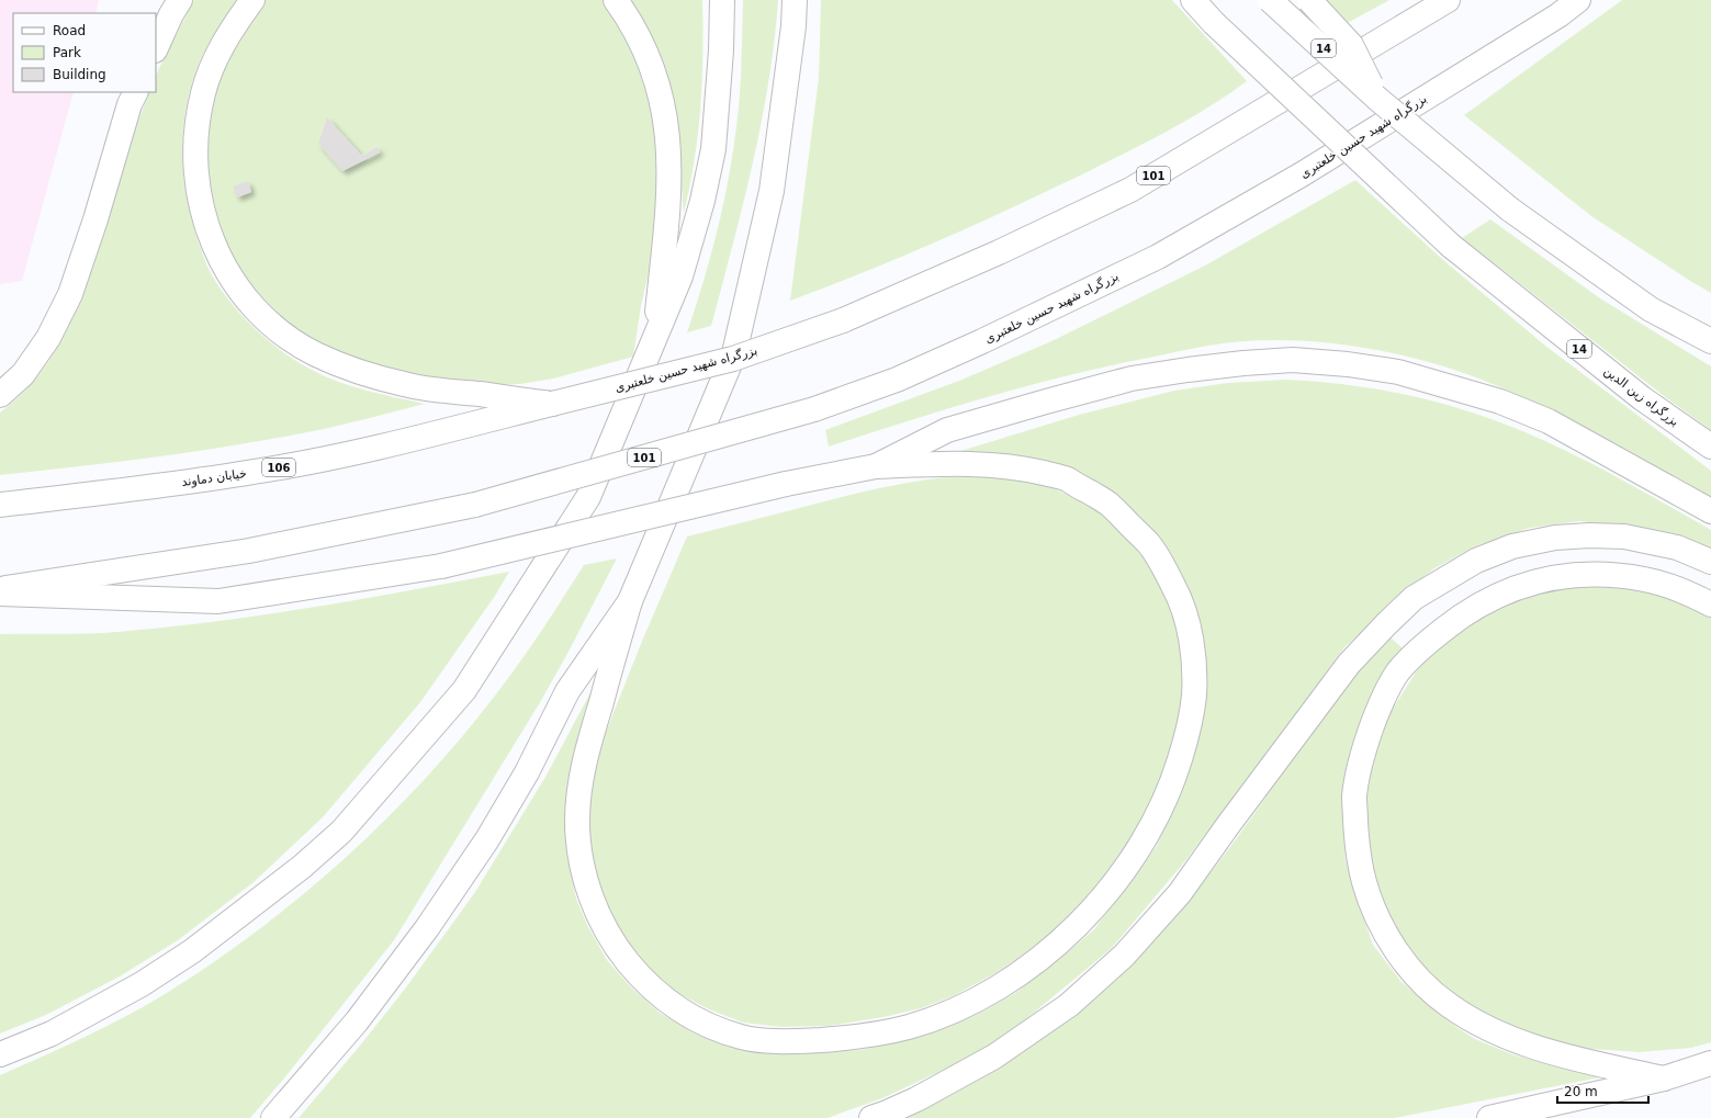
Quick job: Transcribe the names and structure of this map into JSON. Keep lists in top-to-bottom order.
{
  "streets": {
    "main road": [
      "14",
      "بزرگراه شهید حسین خلعتبری",
      "101",
      "بزرگراه زین الدین",
      "106",
      "خیابان دماوند"
    ]
  },
  "crossings": [
    ["بزرگراه شهید حسین خلعتبری", "خیابان دماوند"]
  ],
  "legend": ["Road", "Park", "Building"],
  "scale_bar": "20 m"
}
